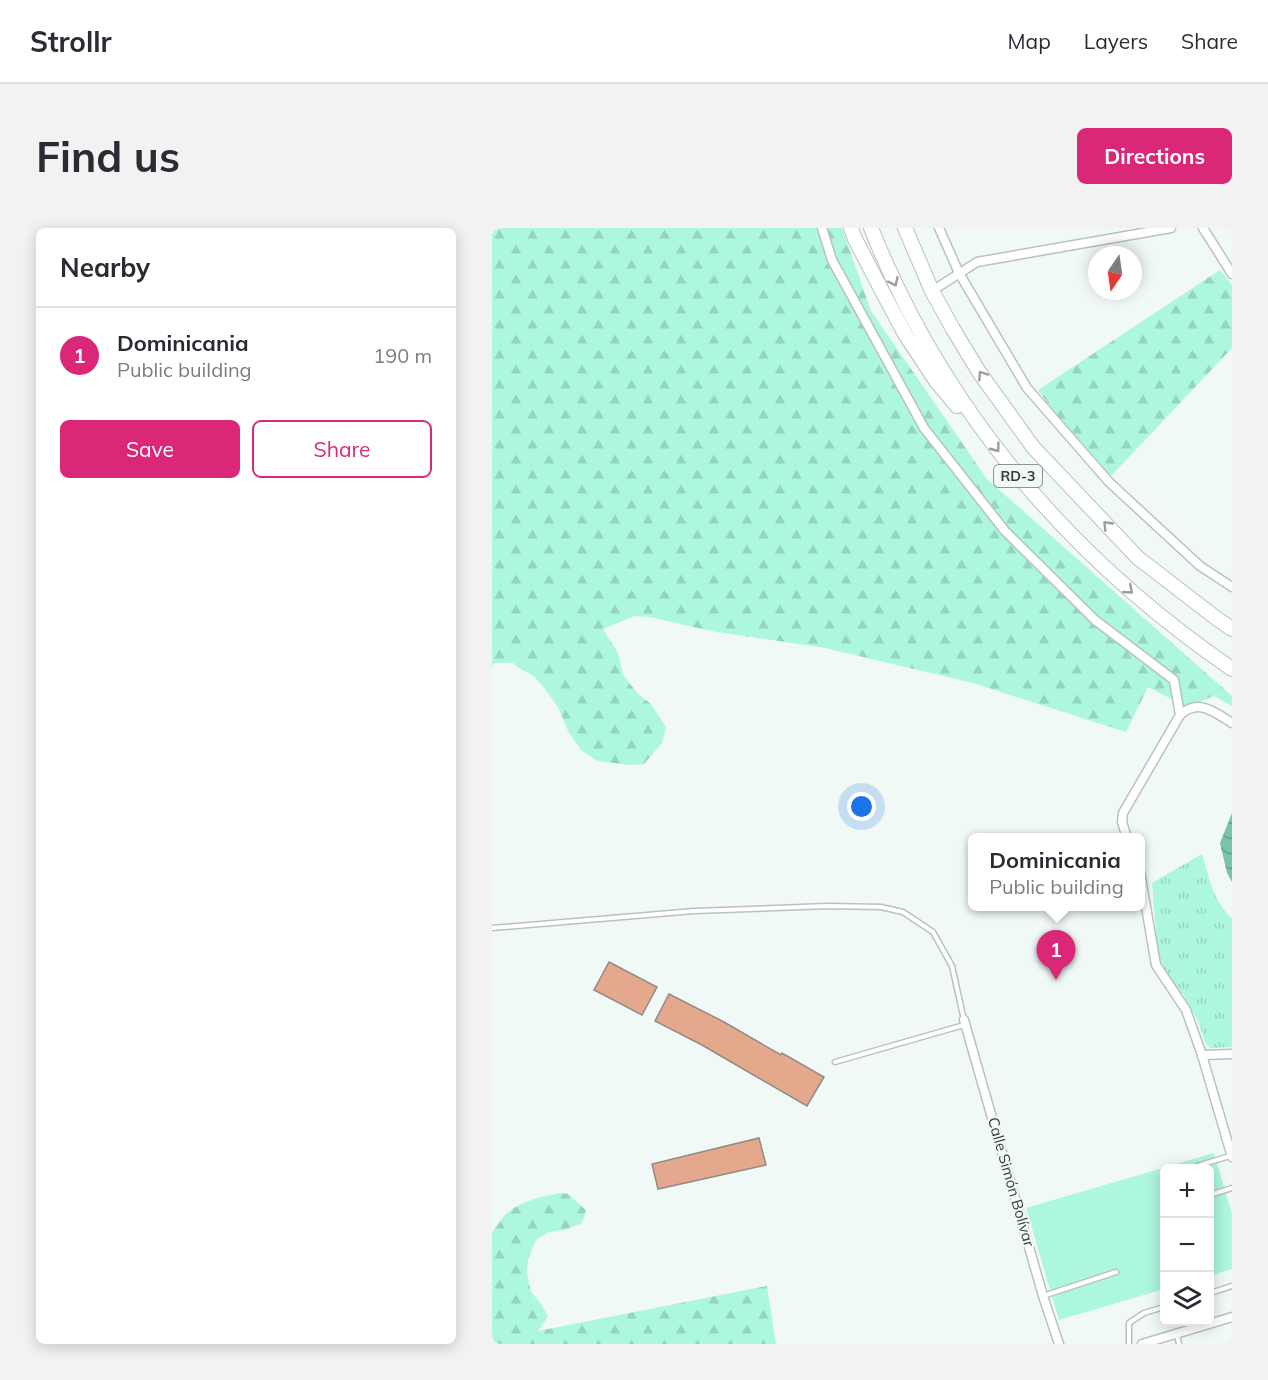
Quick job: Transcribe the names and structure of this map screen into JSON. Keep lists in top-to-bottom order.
{
  "streets": {
    "highway": ["RD-3"],
    "street": ["Calle Simón Bolívar"]
  },
  "north": "bottom",
  "page": {
    "header": "Strollr",
    "nav": ["Map", "Layers", "Share"],
    "buttons": [
      "Directions",
      ["Save", "Share"]
    ],
    "title": "Find us",
    "heading": "Nearby",
    "list": [
      {
        "mark": "1",
        "name": "Dominicania",
        "note": "Public building",
        "value": "190 m"
      }
    ],
    "popup": ["Dominicania", "Public building"],
    "pins": "1",
    "map_buttons": ["+", "−"]
  }
}
